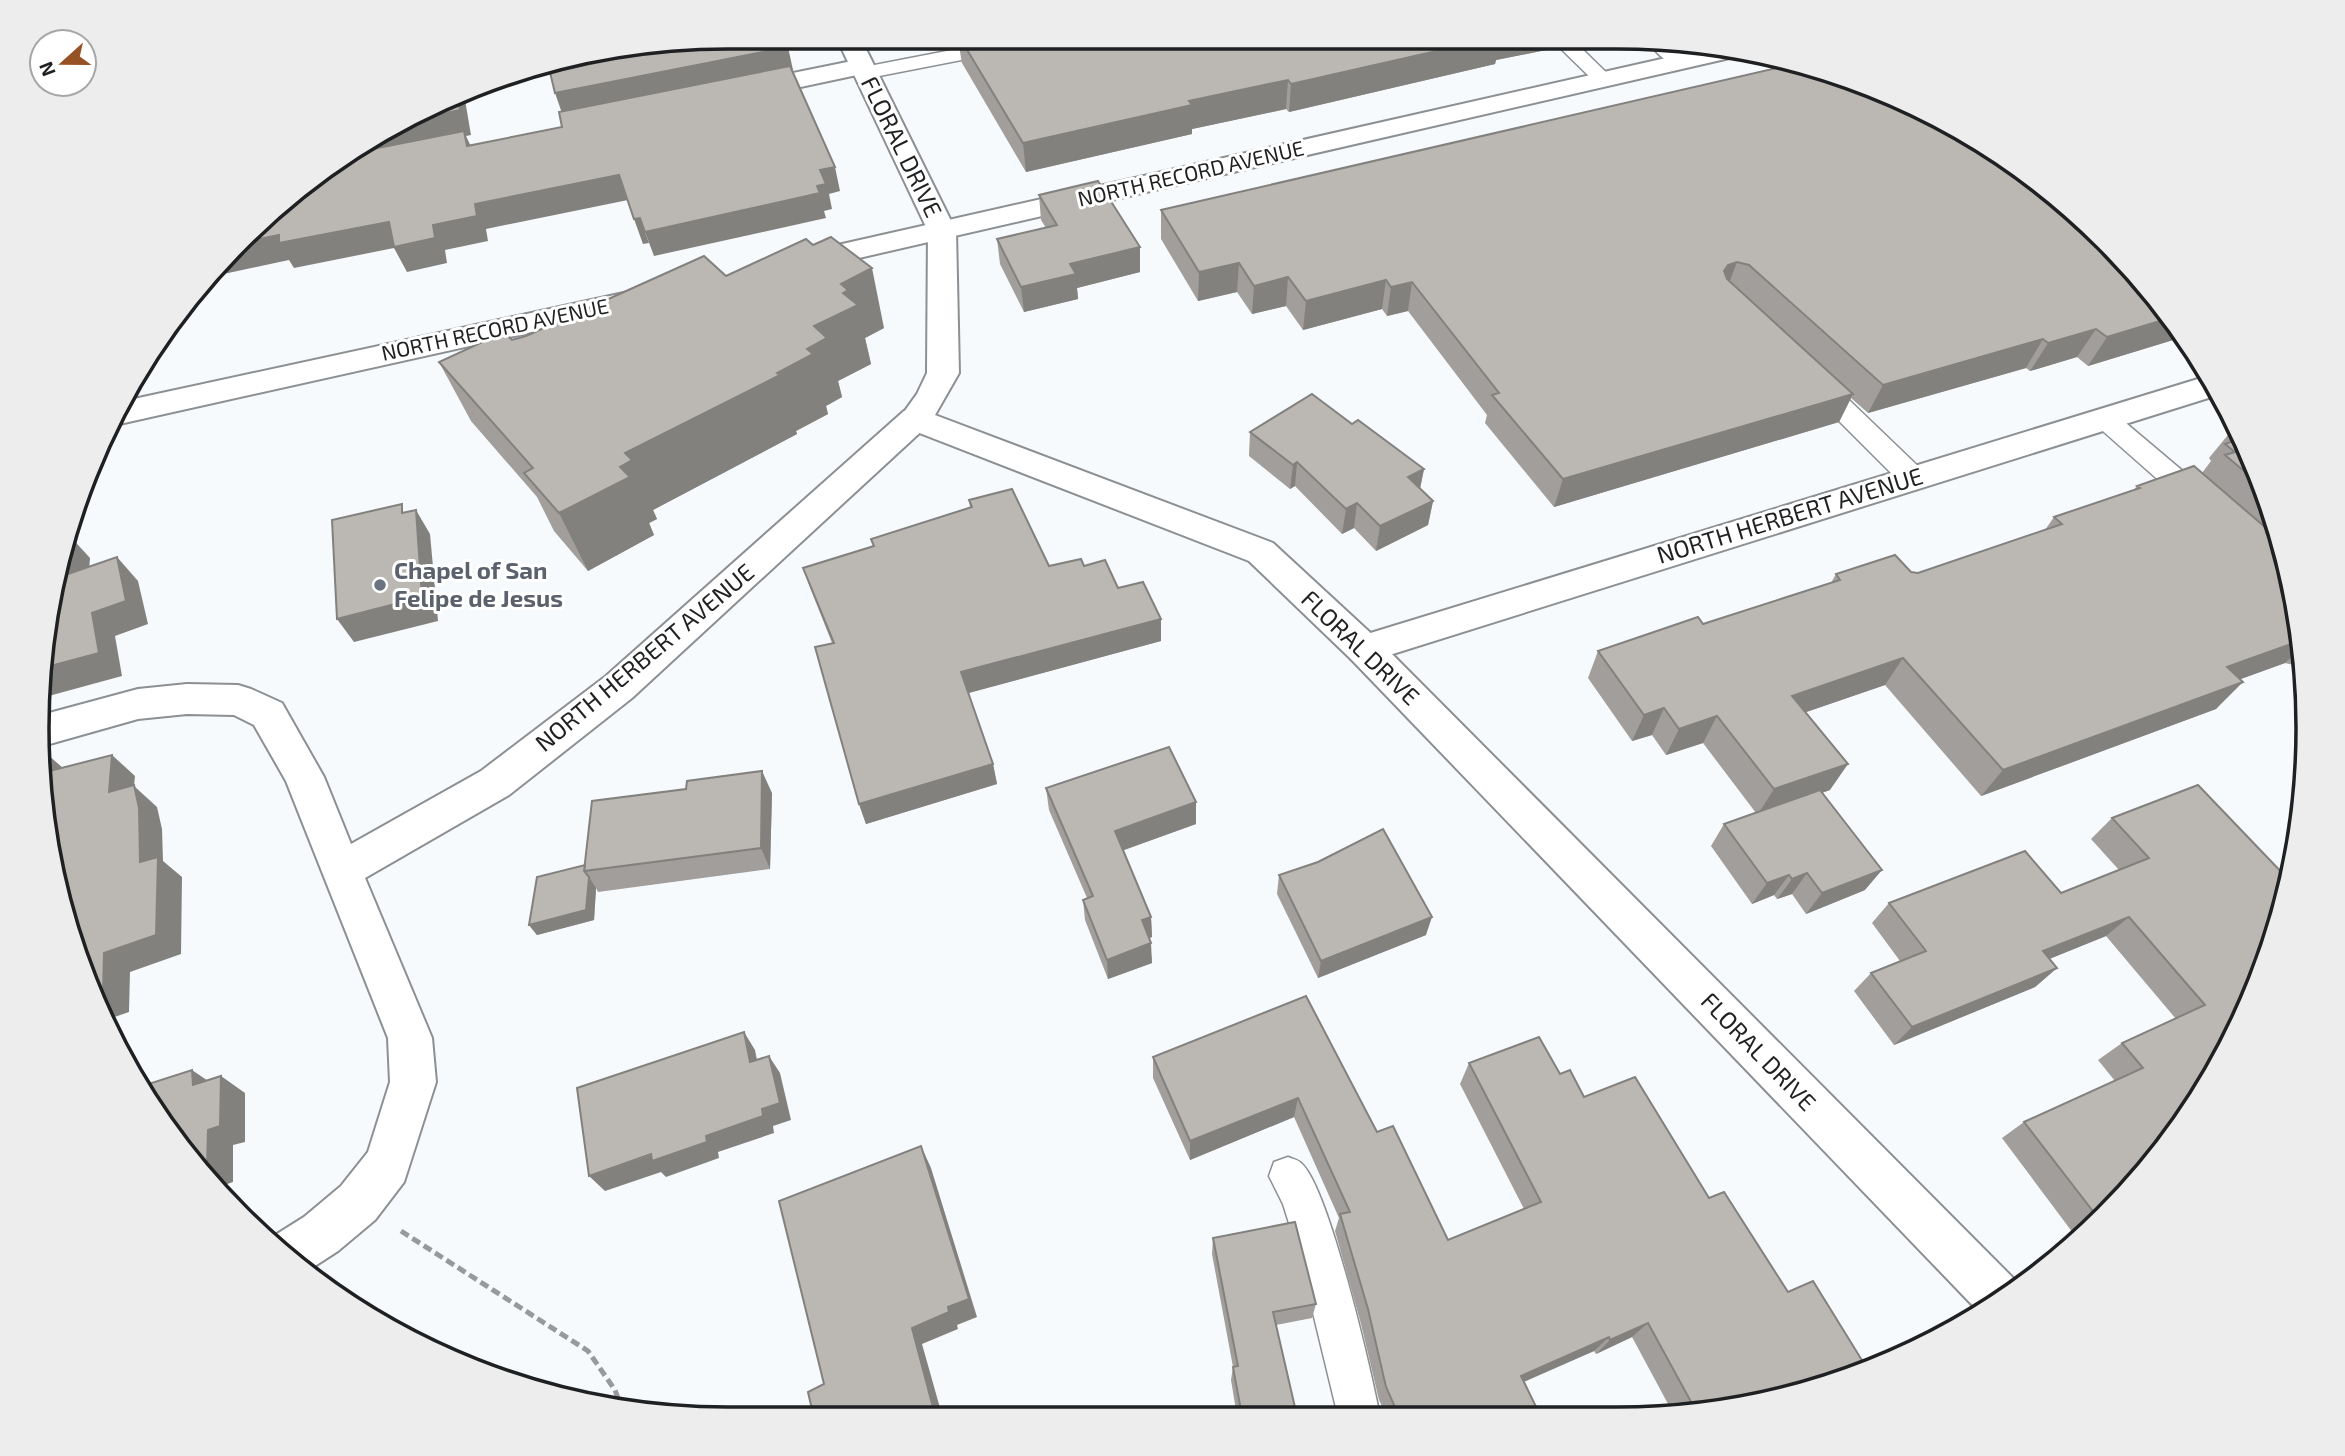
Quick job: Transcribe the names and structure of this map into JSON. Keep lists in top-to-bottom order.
{
  "streets": {
    "street": ["FLORAL DRIVE", "NORTH RECORD AVENUE", "NORTH HERBERT AVENUE"]
  },
  "crossings": [
    ["FLORAL DRIVE", "NORTH RECORD AVENUE"],
    ["FLORAL DRIVE", "NORTH HERBERT AVENUE"]
  ],
  "places": ["Chapel of San Felipe de Jesus"],
  "north": "left"
}
